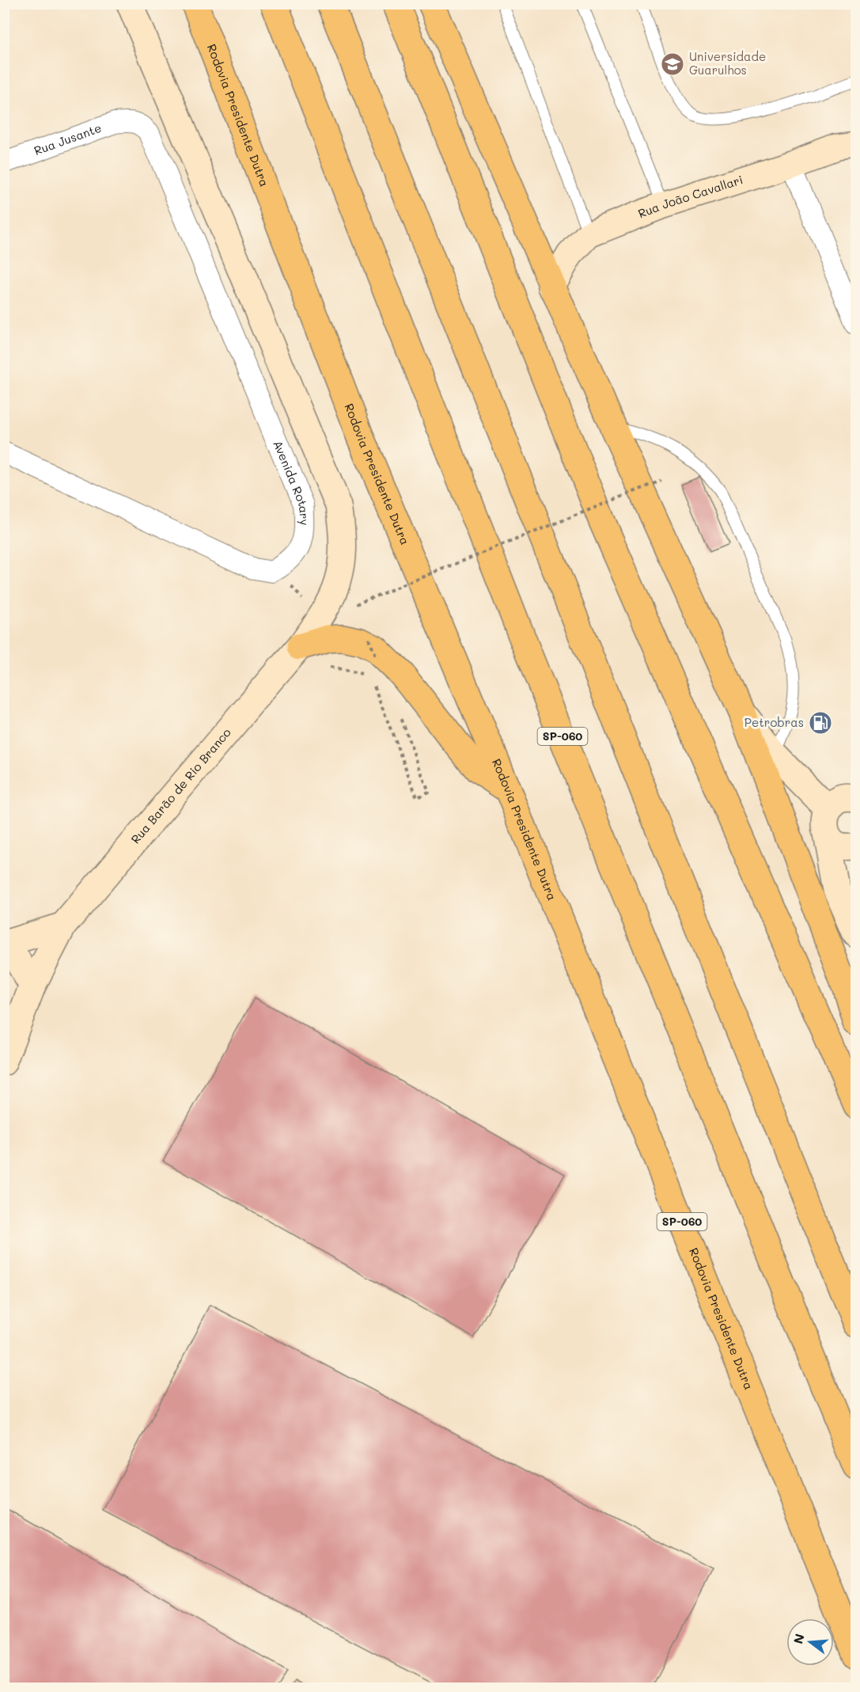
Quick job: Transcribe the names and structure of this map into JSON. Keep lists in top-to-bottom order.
{
  "streets": {
    "highway": ["Rodovia Presidente Dutra", "SP-060"],
    "street": [
      "Rua Jusante",
      "Rua João Cavallari",
      "Avenida Rotary",
      "Rua Barão de Rio Branco"
    ]
  },
  "crossings": [
    ["Rua Jusante", "Avenida Rotary"]
  ],
  "places": {
    "school or university": ["Universidade Guarulhos"],
    "fuel station": ["Petrobras"]
  },
  "north": "left"
}
